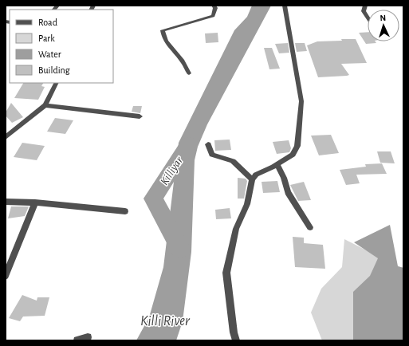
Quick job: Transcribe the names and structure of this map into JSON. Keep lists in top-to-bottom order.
{
  "water": ["Killiyar", "Killi River"],
  "legend": [
    "Road",
    "Park",
    "Water",
    "Building"
  ],
  "north": "top"
}
